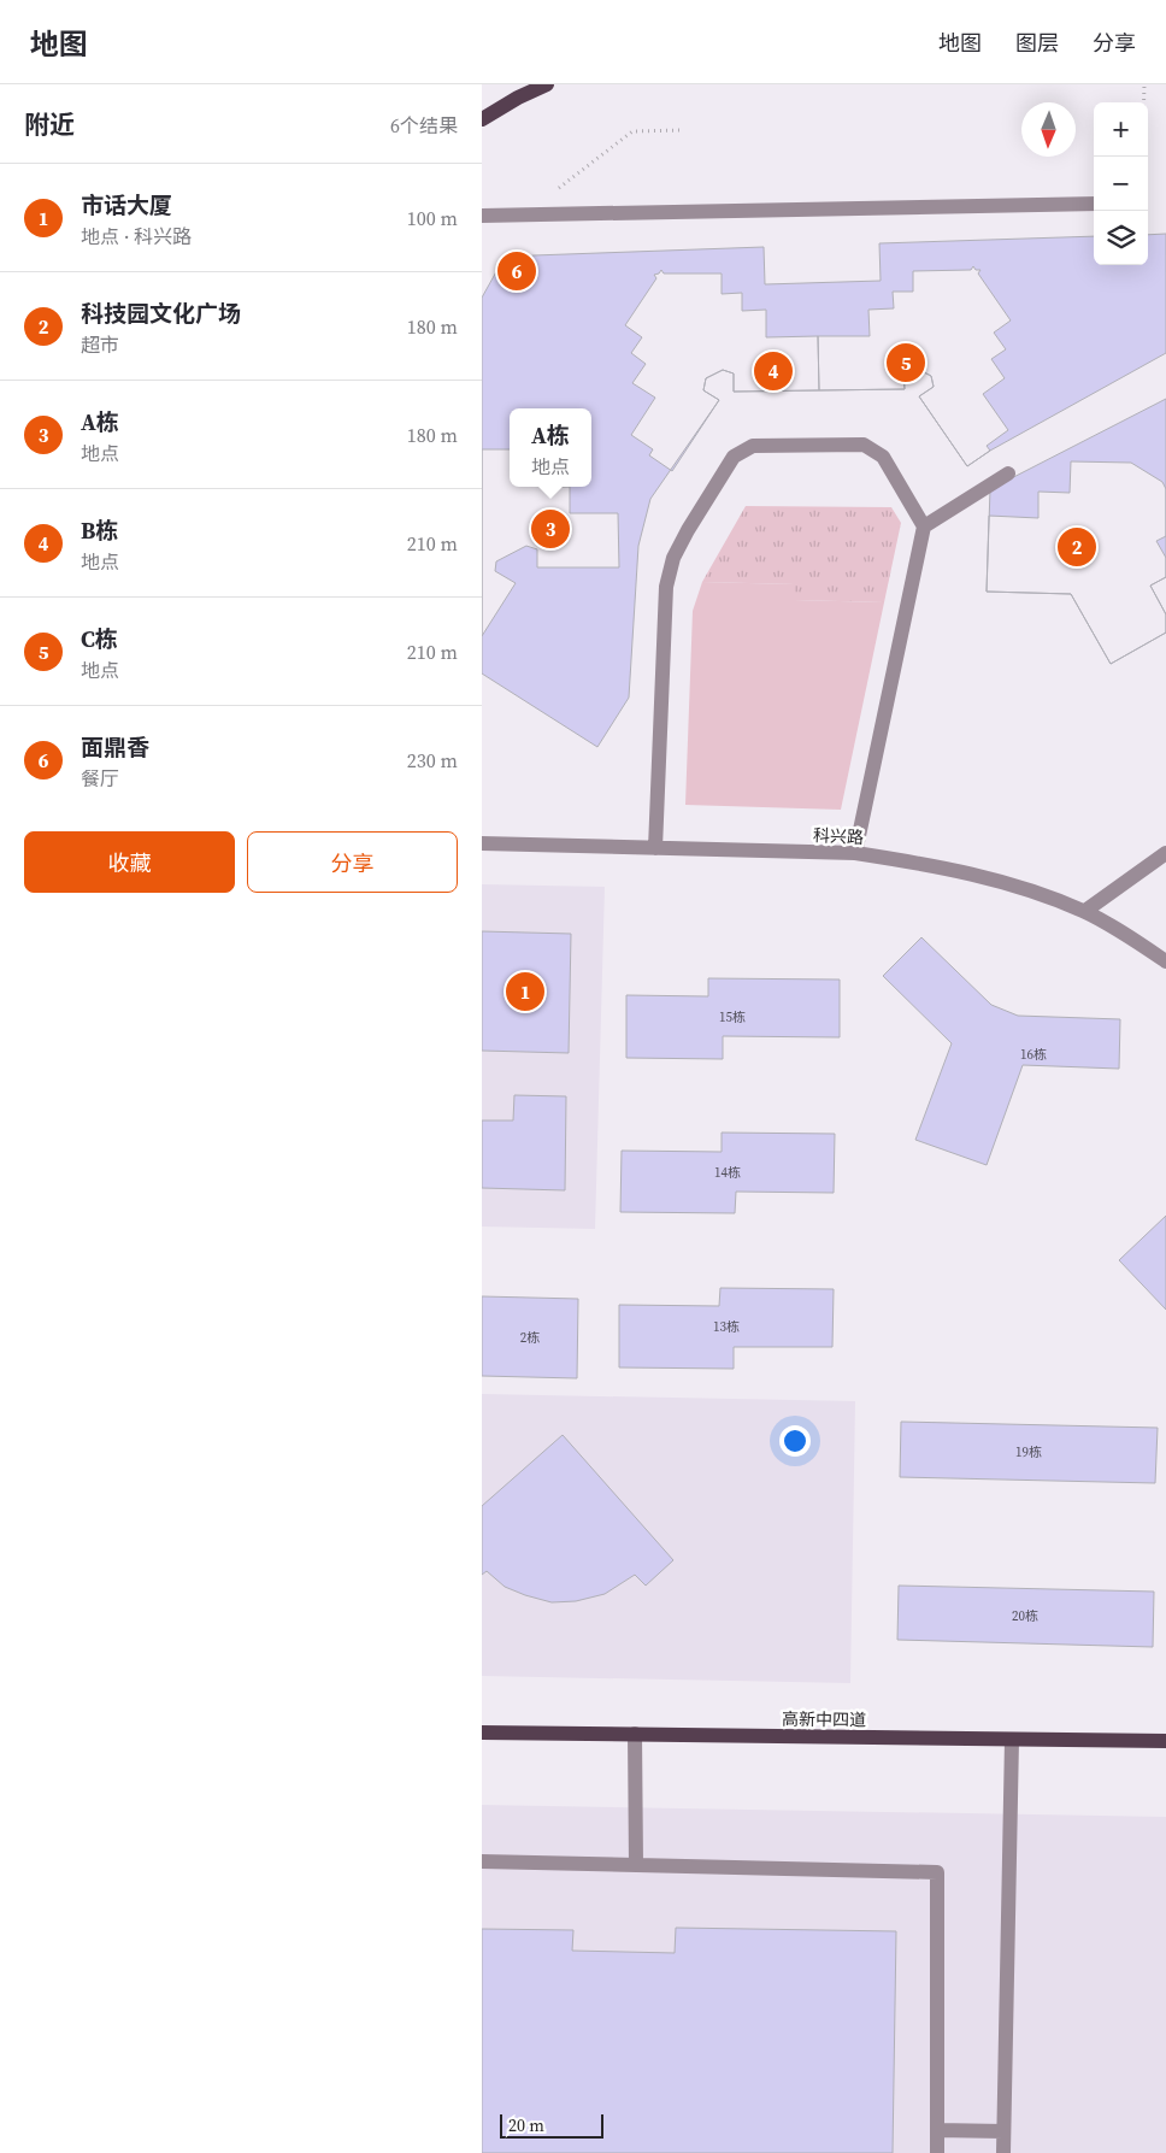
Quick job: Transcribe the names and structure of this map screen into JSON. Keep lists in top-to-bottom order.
{
  "streets": {
    "main road": ["高新中四道"],
    "street": ["科兴路"]
  },
  "house_numbers": [
    "15栋",
    "16栋",
    "14栋",
    "13栋",
    "2栋",
    "19栋",
    "20栋"
  ],
  "scale_bar": "20 m",
  "north": "bottom",
  "page": {
    "header": "地图",
    "nav": ["地图", "图层", "分享"],
    "heading": ["附近", "6个结果"],
    "map_buttons": ["+", "−"],
    "list": [
      {
        "mark": "1",
        "name": "市话大厦",
        "note": "地点 · 科兴路",
        "value": "100 m"
      },
      {
        "mark": "2",
        "name": "科技园文化广场",
        "note": "超市",
        "value": "180 m"
      },
      {
        "mark": "3",
        "name": "A栋",
        "note": "地点",
        "value": "180 m"
      },
      {
        "mark": "4",
        "name": "B栋",
        "note": "地点",
        "value": "210 m"
      },
      {
        "mark": "5",
        "name": "C栋",
        "note": "地点",
        "value": "210 m"
      },
      {
        "mark": "6",
        "name": "面鼎香",
        "note": "餐厅",
        "value": "230 m"
      }
    ],
    "pins": [
      "6",
      "5",
      "4",
      "3",
      "2",
      "1"
    ],
    "popup": ["A栋", "地点"],
    "buttons": ["收藏", "分享"],
    "scale": "20 m"
  }
}
